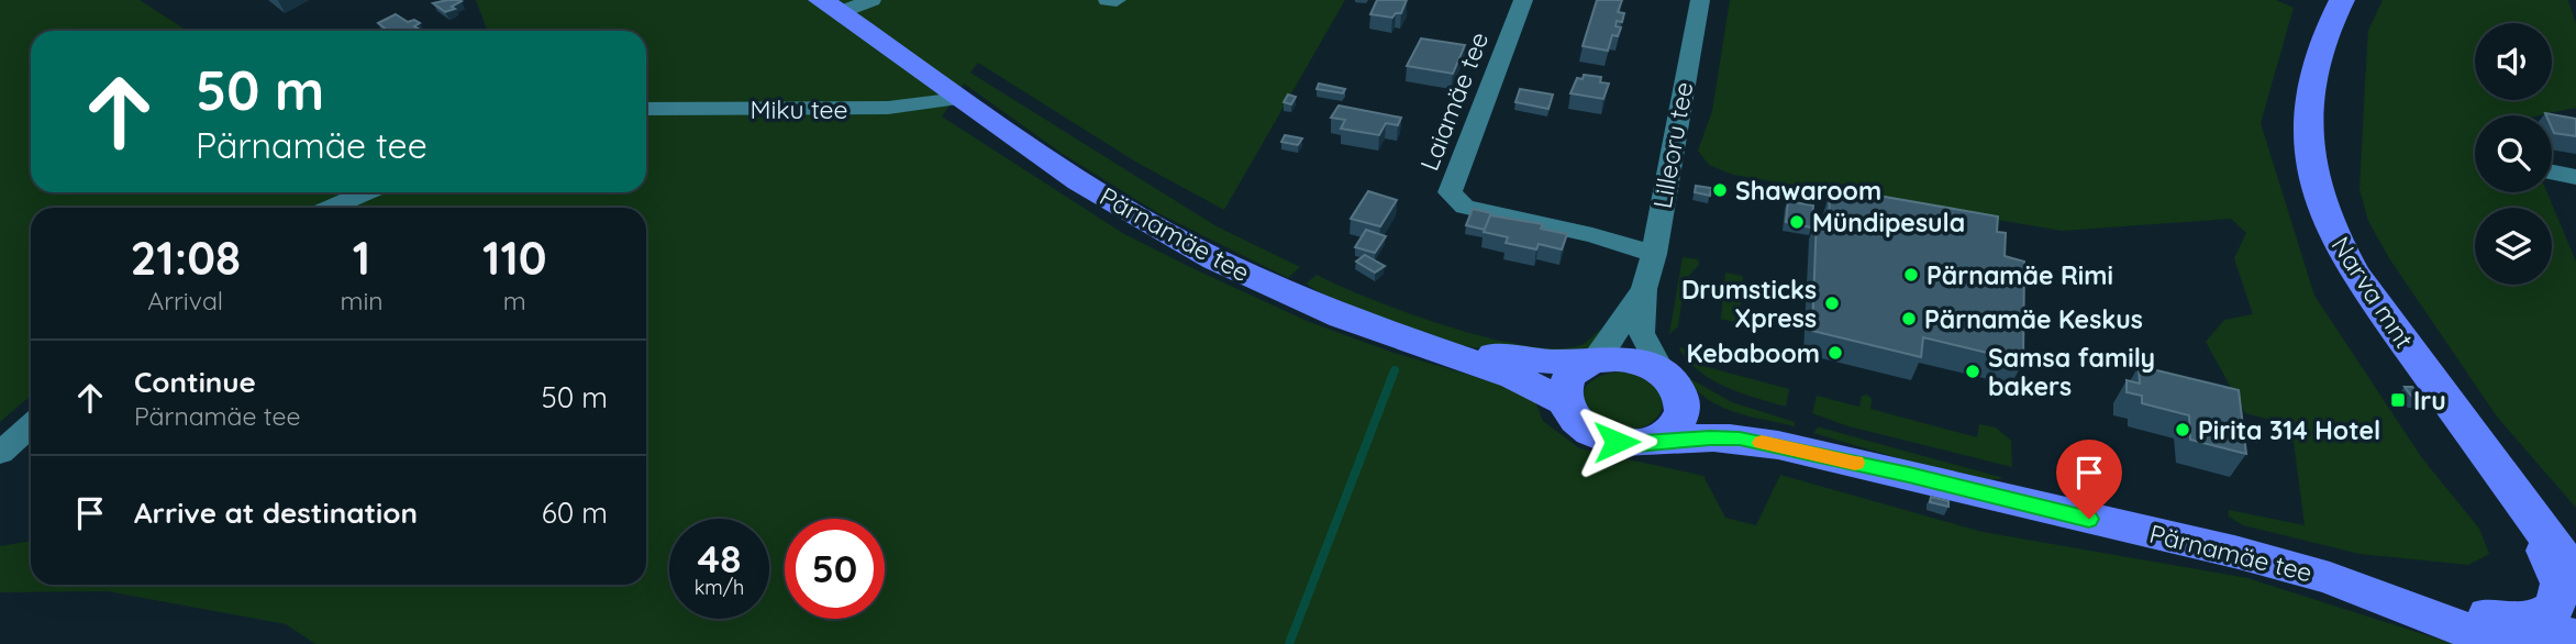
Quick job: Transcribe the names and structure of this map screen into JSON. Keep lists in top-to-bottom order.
{
  "streets": {
    "main road": ["Pärnamäe tee", "Narva mnt"],
    "street": ["Laiamäe tee", "Miku tee", "Lilleoru tee"]
  },
  "crossings": [
    ["Laiamäe tee", "Lilleoru tee"],
    ["Miku tee", "Pärnamäe tee"],
    ["Lilleoru tee", "Pärnamäe tee"]
  ],
  "places": {
    "other": [
      "Shawaroom",
      "Mündipesula",
      "Pärnamäe Rimi",
      "Drumsticks Xpress",
      "Pärnamäe Keskus",
      "Kebaboom",
      "Samsa family bakers",
      "Pirita 314 Hotel"
    ],
    "transit": ["Iru"]
  },
  "page": {
    "turn": ["50 m", "Pärnamäe tee"],
    "eta": [
      "21:08",
      "Arrival",
      "1",
      "min",
      "110",
      "m"
    ],
    "list": [
      {
        "name": "Continue",
        "note": "Pärnamäe tee",
        "value": "50 m"
      },
      {
        "name": "Arrive at destination",
        "value": "60 m"
      }
    ],
    "speed": "48 km/h",
    "limit": "50"
  }
}
